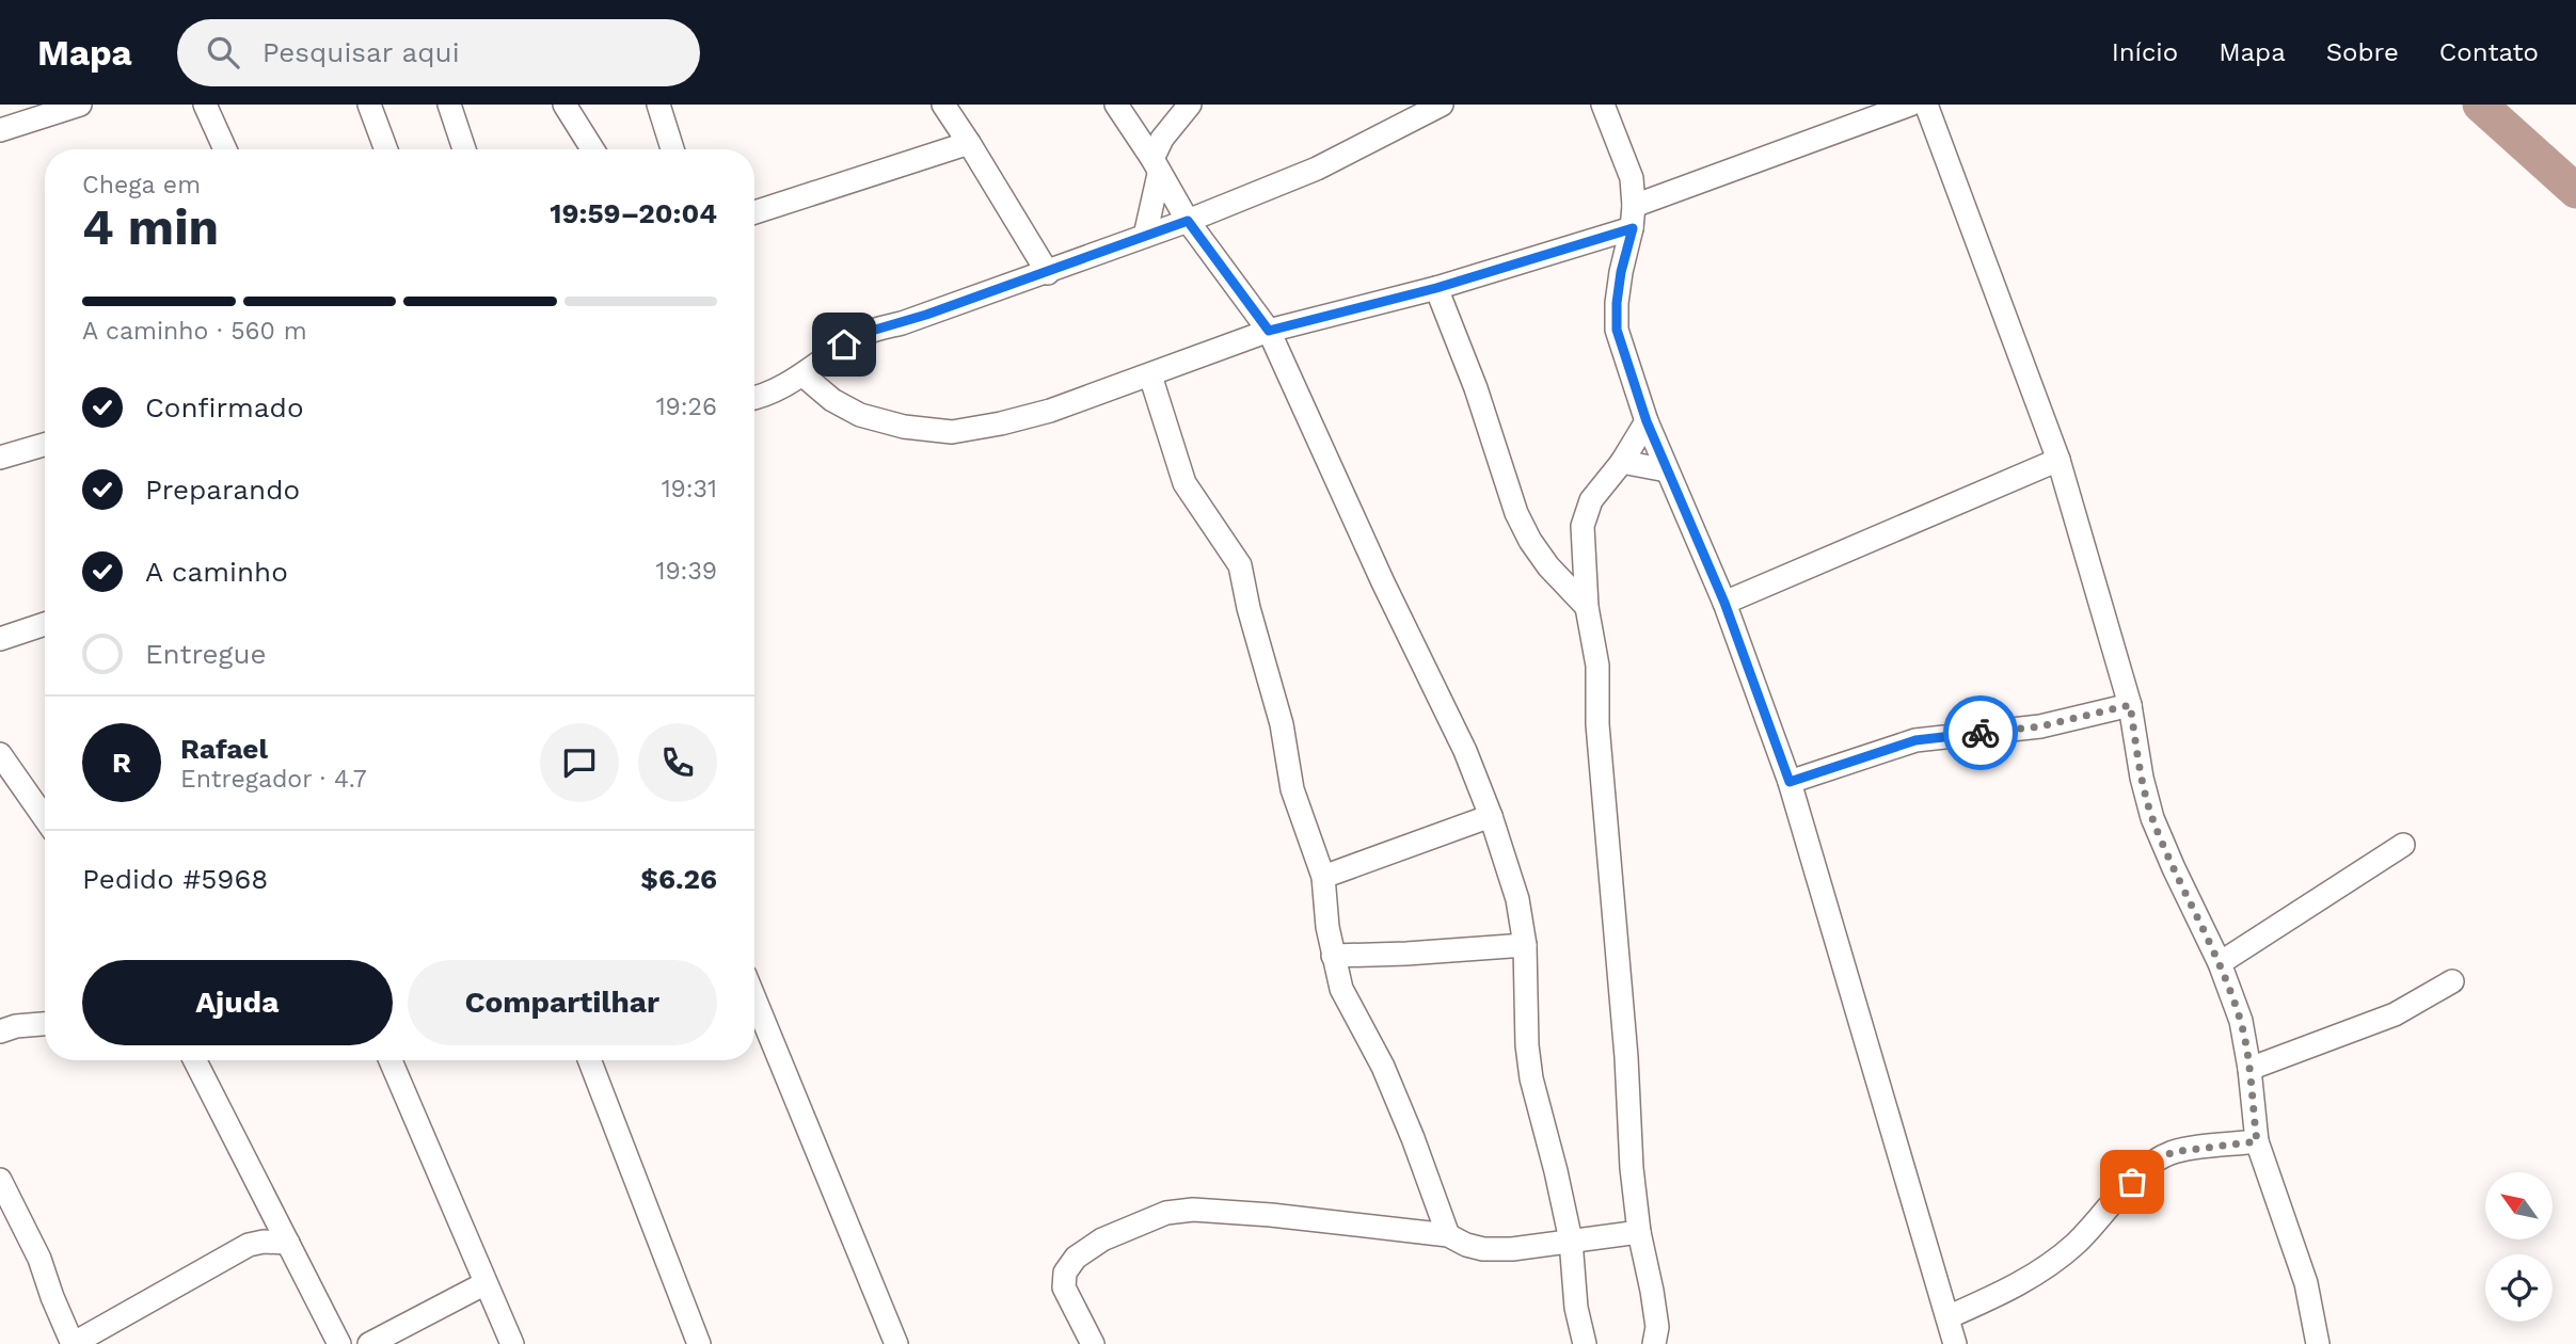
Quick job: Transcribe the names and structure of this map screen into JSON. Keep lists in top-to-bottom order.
{
  "north": "top left",
  "page": {
    "header": "Mapa",
    "search": "Pesquisar aqui",
    "nav": [
      "Início",
      "Mapa",
      "Sobre",
      "Contato"
    ],
    "heading": ["4 min", "Chega em", "19:59–20:04"],
    "panel": [
      "Rafael",
      "Entregador · 4.7",
      "Pedido #5968",
      "$6.26"
    ],
    "bar": "A caminho · 560 m",
    "list": [
      ["Confirmado", "19:26"],
      ["Preparando", "19:31"],
      ["A caminho", "19:39"],
      "Entregue"
    ],
    "round": "R",
    "buttons": ["Ajuda", "Compartilhar"]
  }
}
